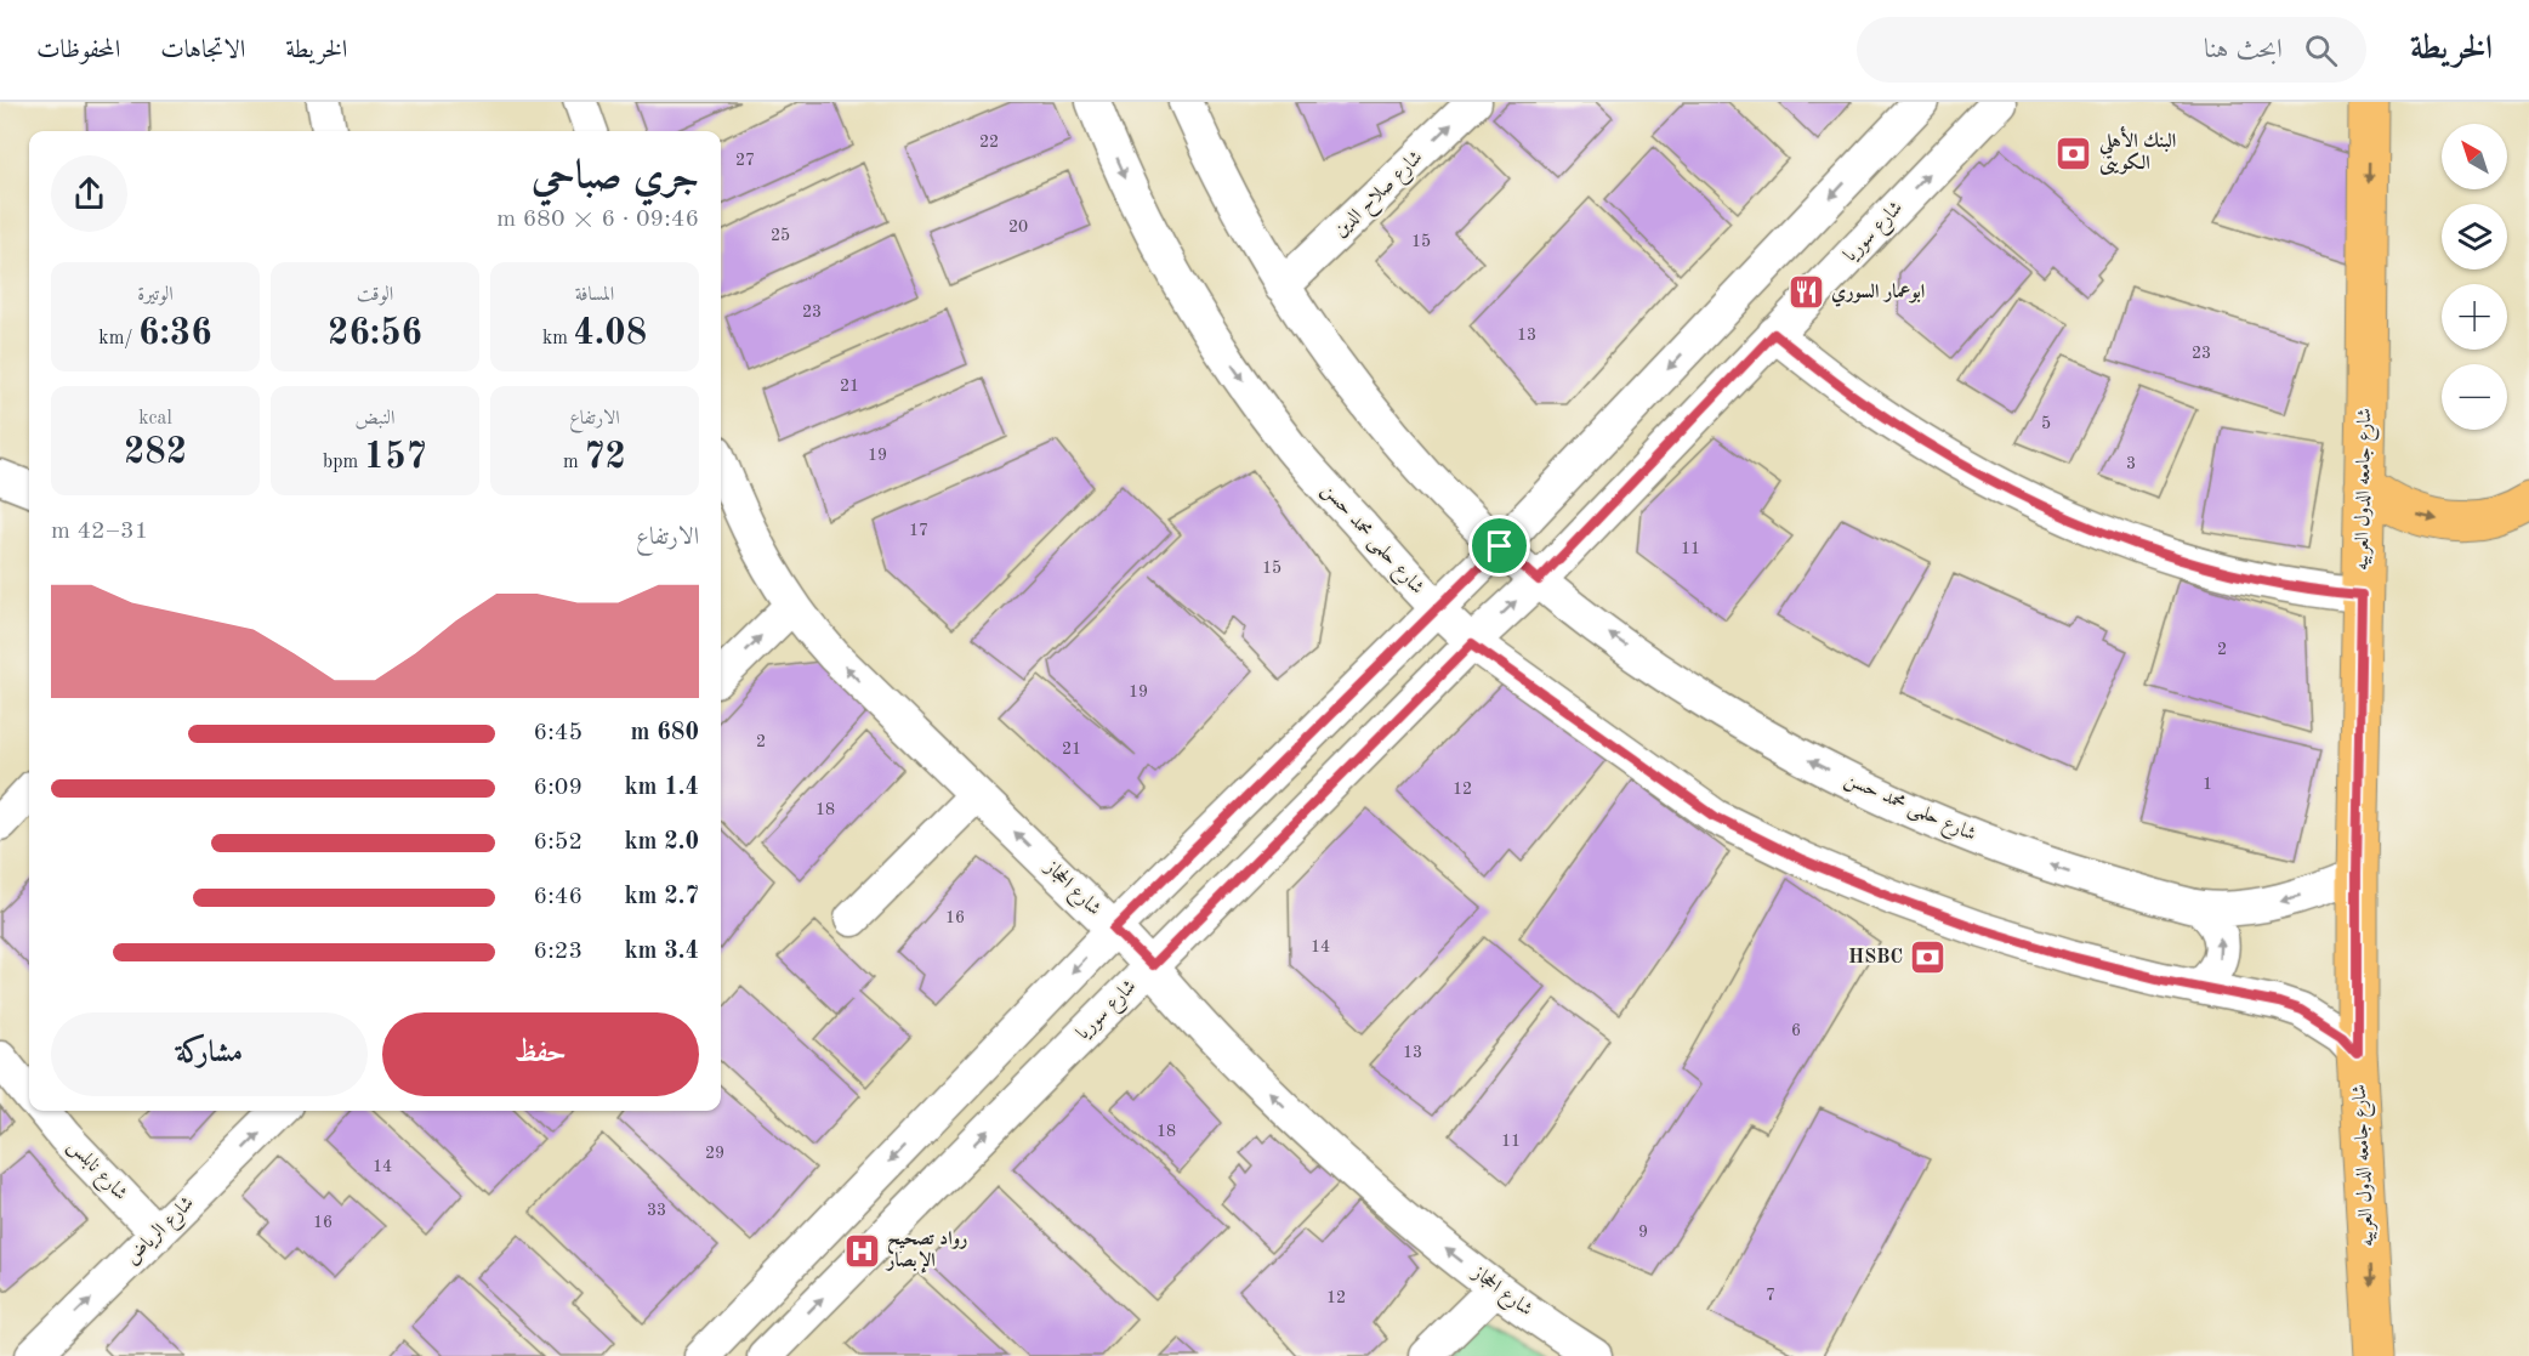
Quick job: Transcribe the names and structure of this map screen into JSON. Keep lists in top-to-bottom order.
{
  "streets": {
    "main road": ["شارع جامعه الدول العربيه"],
    "street": [
      "شارع صلاح الدين",
      "شارع سوريا",
      "شارع حلمى محمد حسن",
      "شارع الحجاز",
      "شارع نابلس",
      "شارع الرياض"
    ]
  },
  "crossings": [
    ["شارع صلاح الدين", "شارع حلمى محمد حسن"],
    ["شارع سوريا", "شارع حلمى محمد حسن"],
    ["شارع سوريا", "شارع الحجاز"],
    ["شارع جامعه الدول العربيه", "شارع حلمى محمد حسن"],
    ["شارع نابلس", "شارع الرياض"]
  ],
  "one_way": [
    "شارع صلاح الدين",
    "شارع جامعه الدول العربيه",
    "شارع الحجاز",
    "شارع الرياض"
  ],
  "places": {
    "bank": ["البنك الأهلي الكويتى", "HSBC"],
    "restaurant": ["ابوعمار السوري"],
    "hospital": ["رواد تصحيح الإبصار"]
  },
  "house_numbers": [
    "22",
    "27",
    "20",
    "25",
    "15",
    "23",
    "13",
    "23",
    "21",
    "5",
    "19",
    "3",
    "17",
    "11",
    "15",
    "2",
    "19",
    "2",
    "21",
    "1",
    "12",
    "18",
    "16",
    "14",
    "6",
    "13",
    "18",
    "11",
    "29",
    "14",
    "33",
    "16",
    "9",
    "7",
    "12"
  ],
  "north": "top left",
  "page": {
    "header": "الخريطة",
    "search": "ابحث هنا",
    "nav": ["الخريطة", "الاتجاهات", "المحفوظات"],
    "map_buttons": ["+", "−"],
    "heading": ["جري صباحي", "09:46 · 6 × 680 m"],
    "stats": [
      ["المسافة", "4.08 km"],
      ["الوقت", "26:56"],
      ["الوتيرة", "6:36 /km"],
      ["الارتفاع", "72 m"],
      ["النبض", "157 bpm"],
      ["kcal", "282"]
    ],
    "chart": ["الارتفاع", "31–42 m"],
    "list": [
      {
        "name": "680 m",
        "note": "6:45"
      },
      {
        "name": "1.4 km",
        "note": "6:09"
      },
      {
        "name": "2.0 km",
        "note": "6:52"
      },
      {
        "name": "2.7 km",
        "note": "6:46"
      },
      {
        "name": "3.4 km",
        "note": "6:23"
      }
    ],
    "buttons": ["حفظ", "مشاركة"]
  }
}
